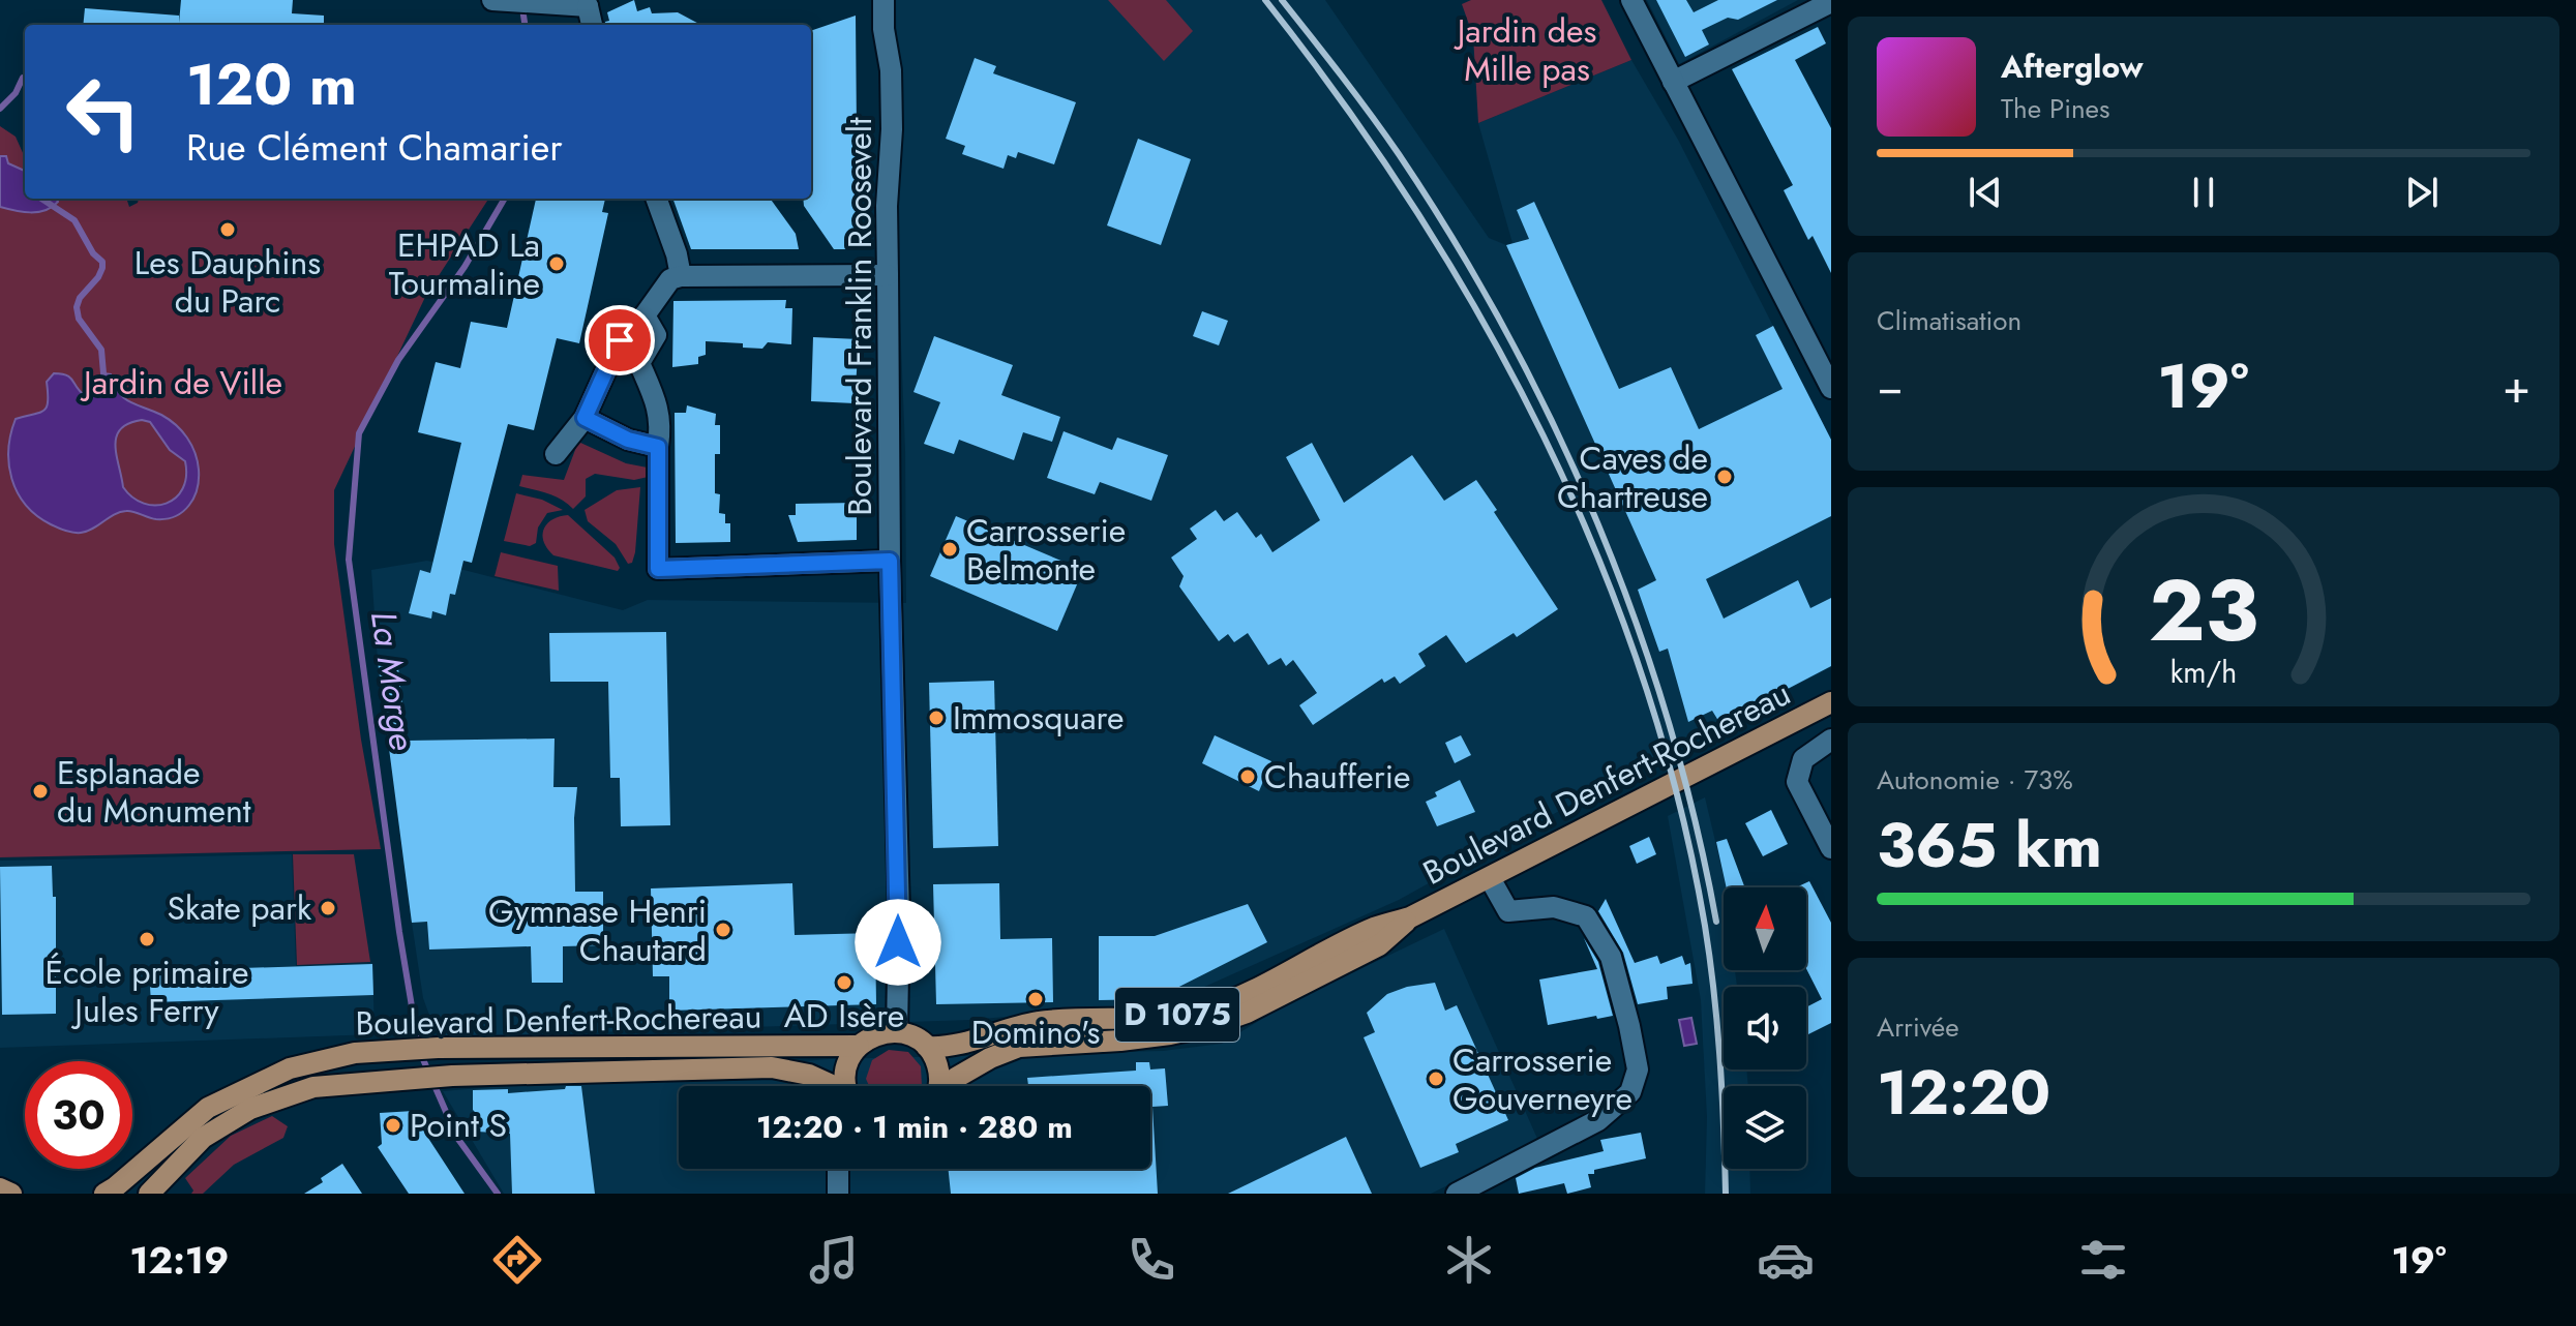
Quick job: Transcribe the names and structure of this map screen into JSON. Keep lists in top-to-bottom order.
{
  "streets": {
    "main road": ["Boulevard Denfert-Rochereau", "D 1075"],
    "street": ["Boulevard Franklin Roosevelt"]
  },
  "crossings": [
    ["Boulevard Franklin Roosevelt", "Boulevard Denfert-Rochereau"]
  ],
  "water": ["La Morge"],
  "parks": ["Jardin des Mille pas", "Jardin de Ville"],
  "places": [
    "Les Dauphins du Parc",
    "EHPAD La Tourmaline",
    "Caves de Chartreuse",
    "Carrosserie Belmonte",
    "Immosquare",
    "Chaufferie",
    "Esplanade du Monument",
    "Skate park",
    "Gymnase Henri Chautard",
    "École primaire Jules Ferry",
    "AD Isère",
    "Domino's",
    "Carrosserie Gouverneyre",
    "Point S"
  ],
  "north": "top",
  "page": {
    "turn": ["120 m", "Rue Clément Chamarier"],
    "song": ["Afterglow", "The Pines"],
    "tile": [
      "Climatisation",
      ["Autonomie · 73%", "365 km"],
      ["Arrivée", "12:20"]
    ],
    "heat": ["−", "19°", "+"],
    "limit": "30",
    "trip": "12:20 · 1 min · 280 m",
    "tabs": ["12:19", "19°"],
    "gauge": ["23", "km/h"]
  }
}
